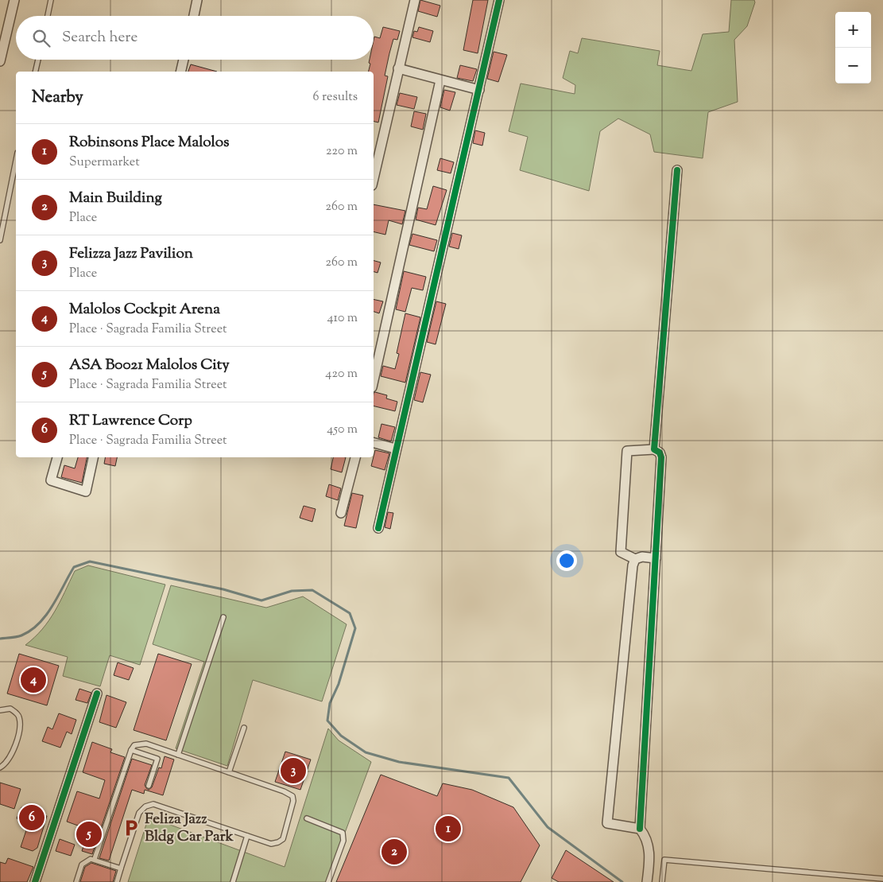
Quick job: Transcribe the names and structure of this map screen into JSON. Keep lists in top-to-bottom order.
{
  "places": {
    "parking": ["Feliza Jazz Bldg Car Park"]
  },
  "page": {
    "map_buttons": ["+", "−"],
    "search": "Search here",
    "heading": ["Nearby", "6 results"],
    "list": [
      {
        "mark": "1",
        "name": "Robinsons Place Malolos",
        "note": "Supermarket",
        "value": "220 m"
      },
      {
        "mark": "2",
        "name": "Main Building",
        "note": "Place",
        "value": "260 m"
      },
      {
        "mark": "3",
        "name": "Felizza Jazz Pavilion",
        "note": "Place",
        "value": "260 m"
      },
      {
        "mark": "4",
        "name": "Malolos Cockpit Arena",
        "note": "Place · Sagrada Familia Street",
        "value": "410 m"
      },
      {
        "mark": "5",
        "name": "ASA B0021 Malolos City",
        "note": "Place · Sagrada Familia Street",
        "value": "420 m"
      },
      {
        "mark": "6",
        "name": "RT Lawrence Corp",
        "note": "Place · Sagrada Familia Street",
        "value": "450 m"
      }
    ],
    "pins": [
      "4",
      "3",
      "6",
      "1",
      "5",
      "2"
    ]
  }
}
